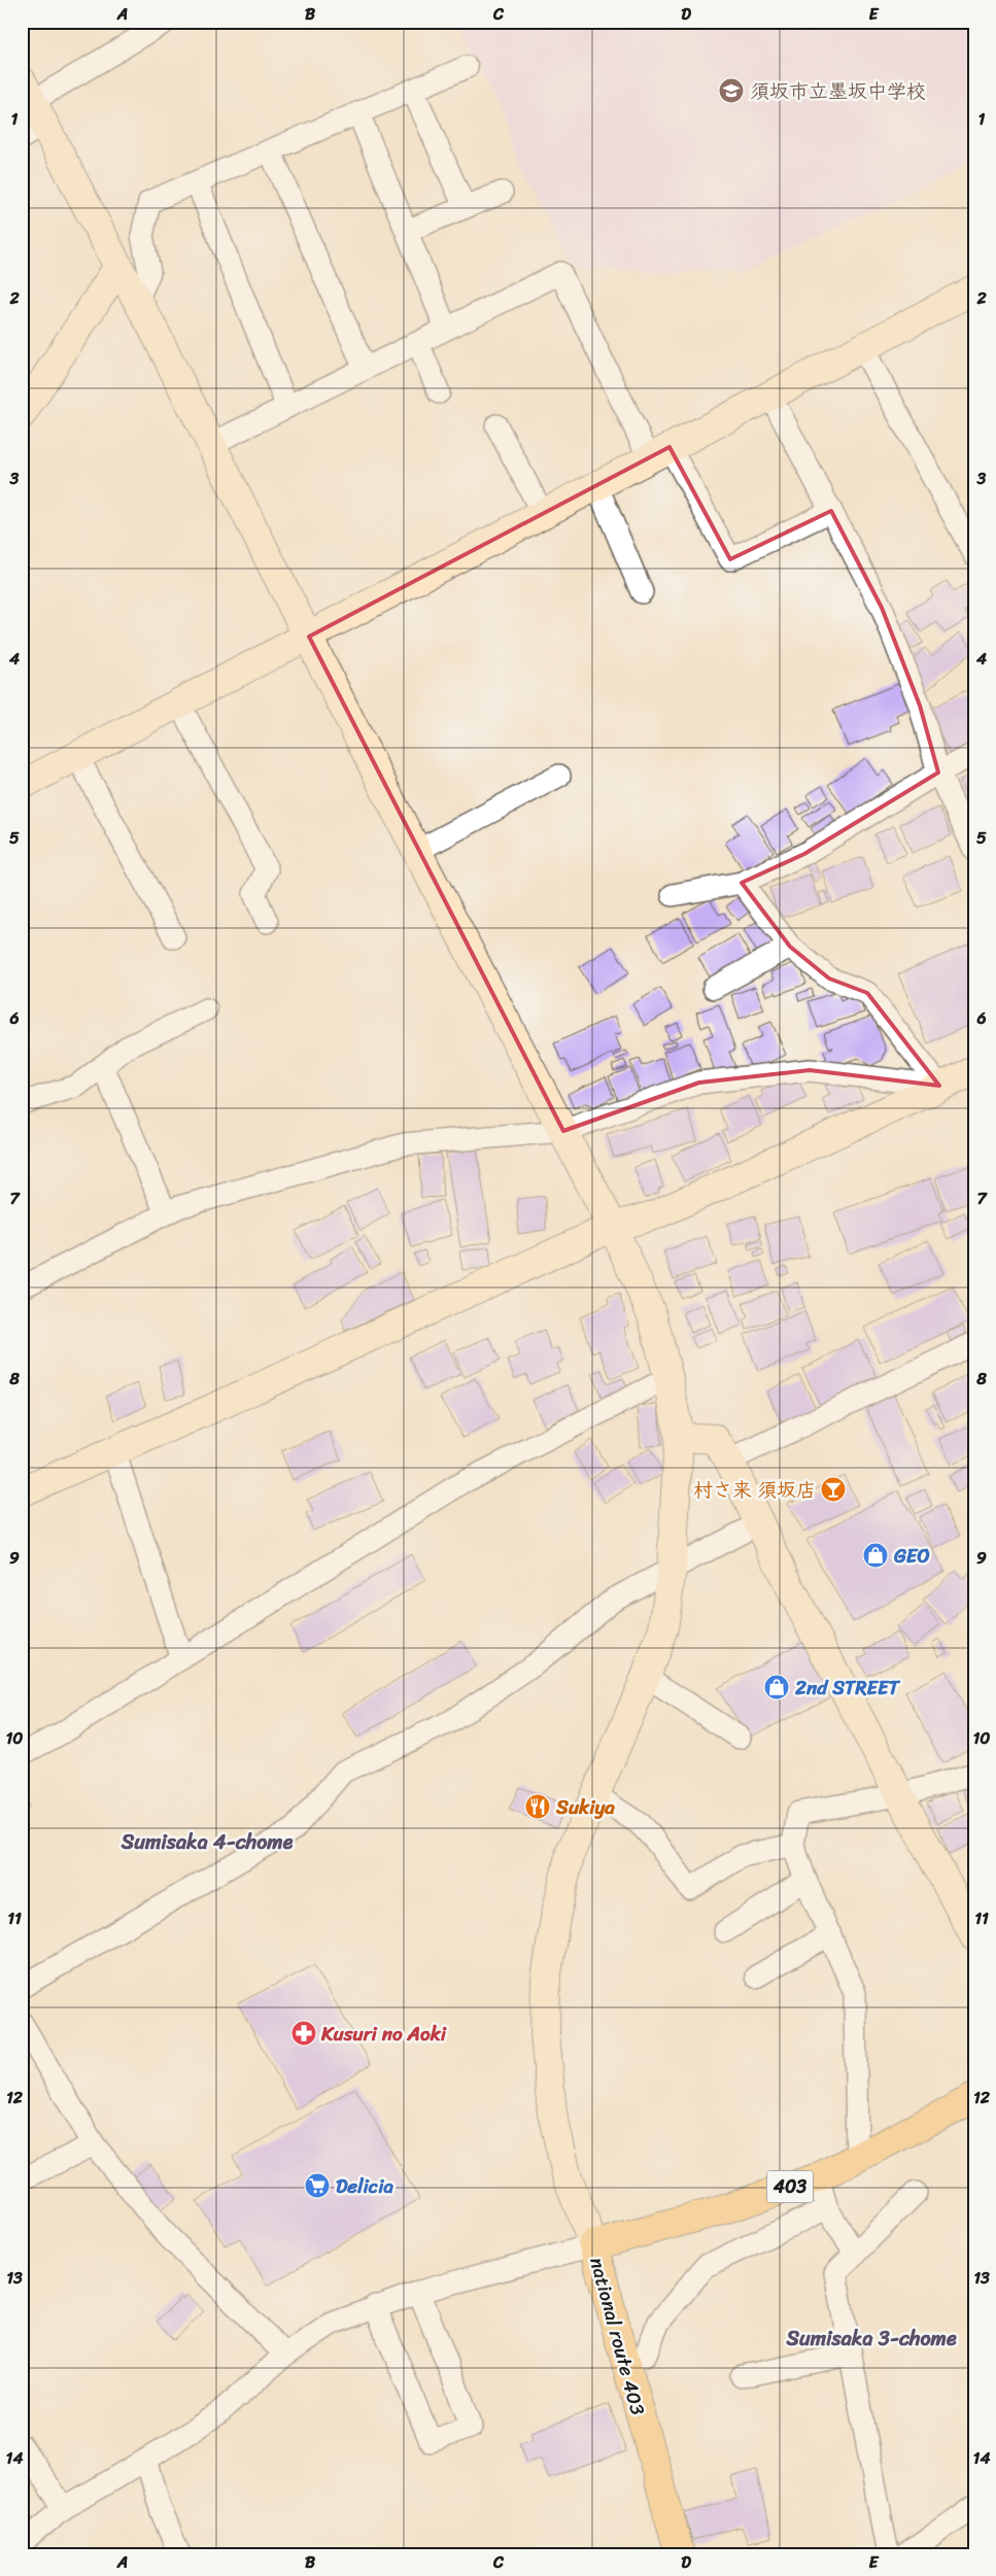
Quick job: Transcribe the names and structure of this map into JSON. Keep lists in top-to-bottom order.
{
  "streets": {
    "highway": ["403", "national route 403"]
  },
  "districts": ["Sumisaka 4-chome", "Sumisaka 3-chome"],
  "places": {
    "school or university": ["須坂市立墨坂中学校"],
    "bar": ["村さ来 須坂店"],
    "shop": ["GEO", "2nd STREET"],
    "restaurant": ["Sukiya"],
    "pharmacy": ["Kusuri no Aoki"],
    "supermarket": ["Delicia"]
  },
  "grid": {
    "columns": [
      "A",
      "B",
      "C",
      "D",
      "E"
    ],
    "rows": [
      "1",
      "2",
      "3",
      "4",
      "5",
      "6",
      "7",
      "8",
      "9",
      "10",
      "11",
      "12",
      "13",
      "14"
    ]
  }
}
